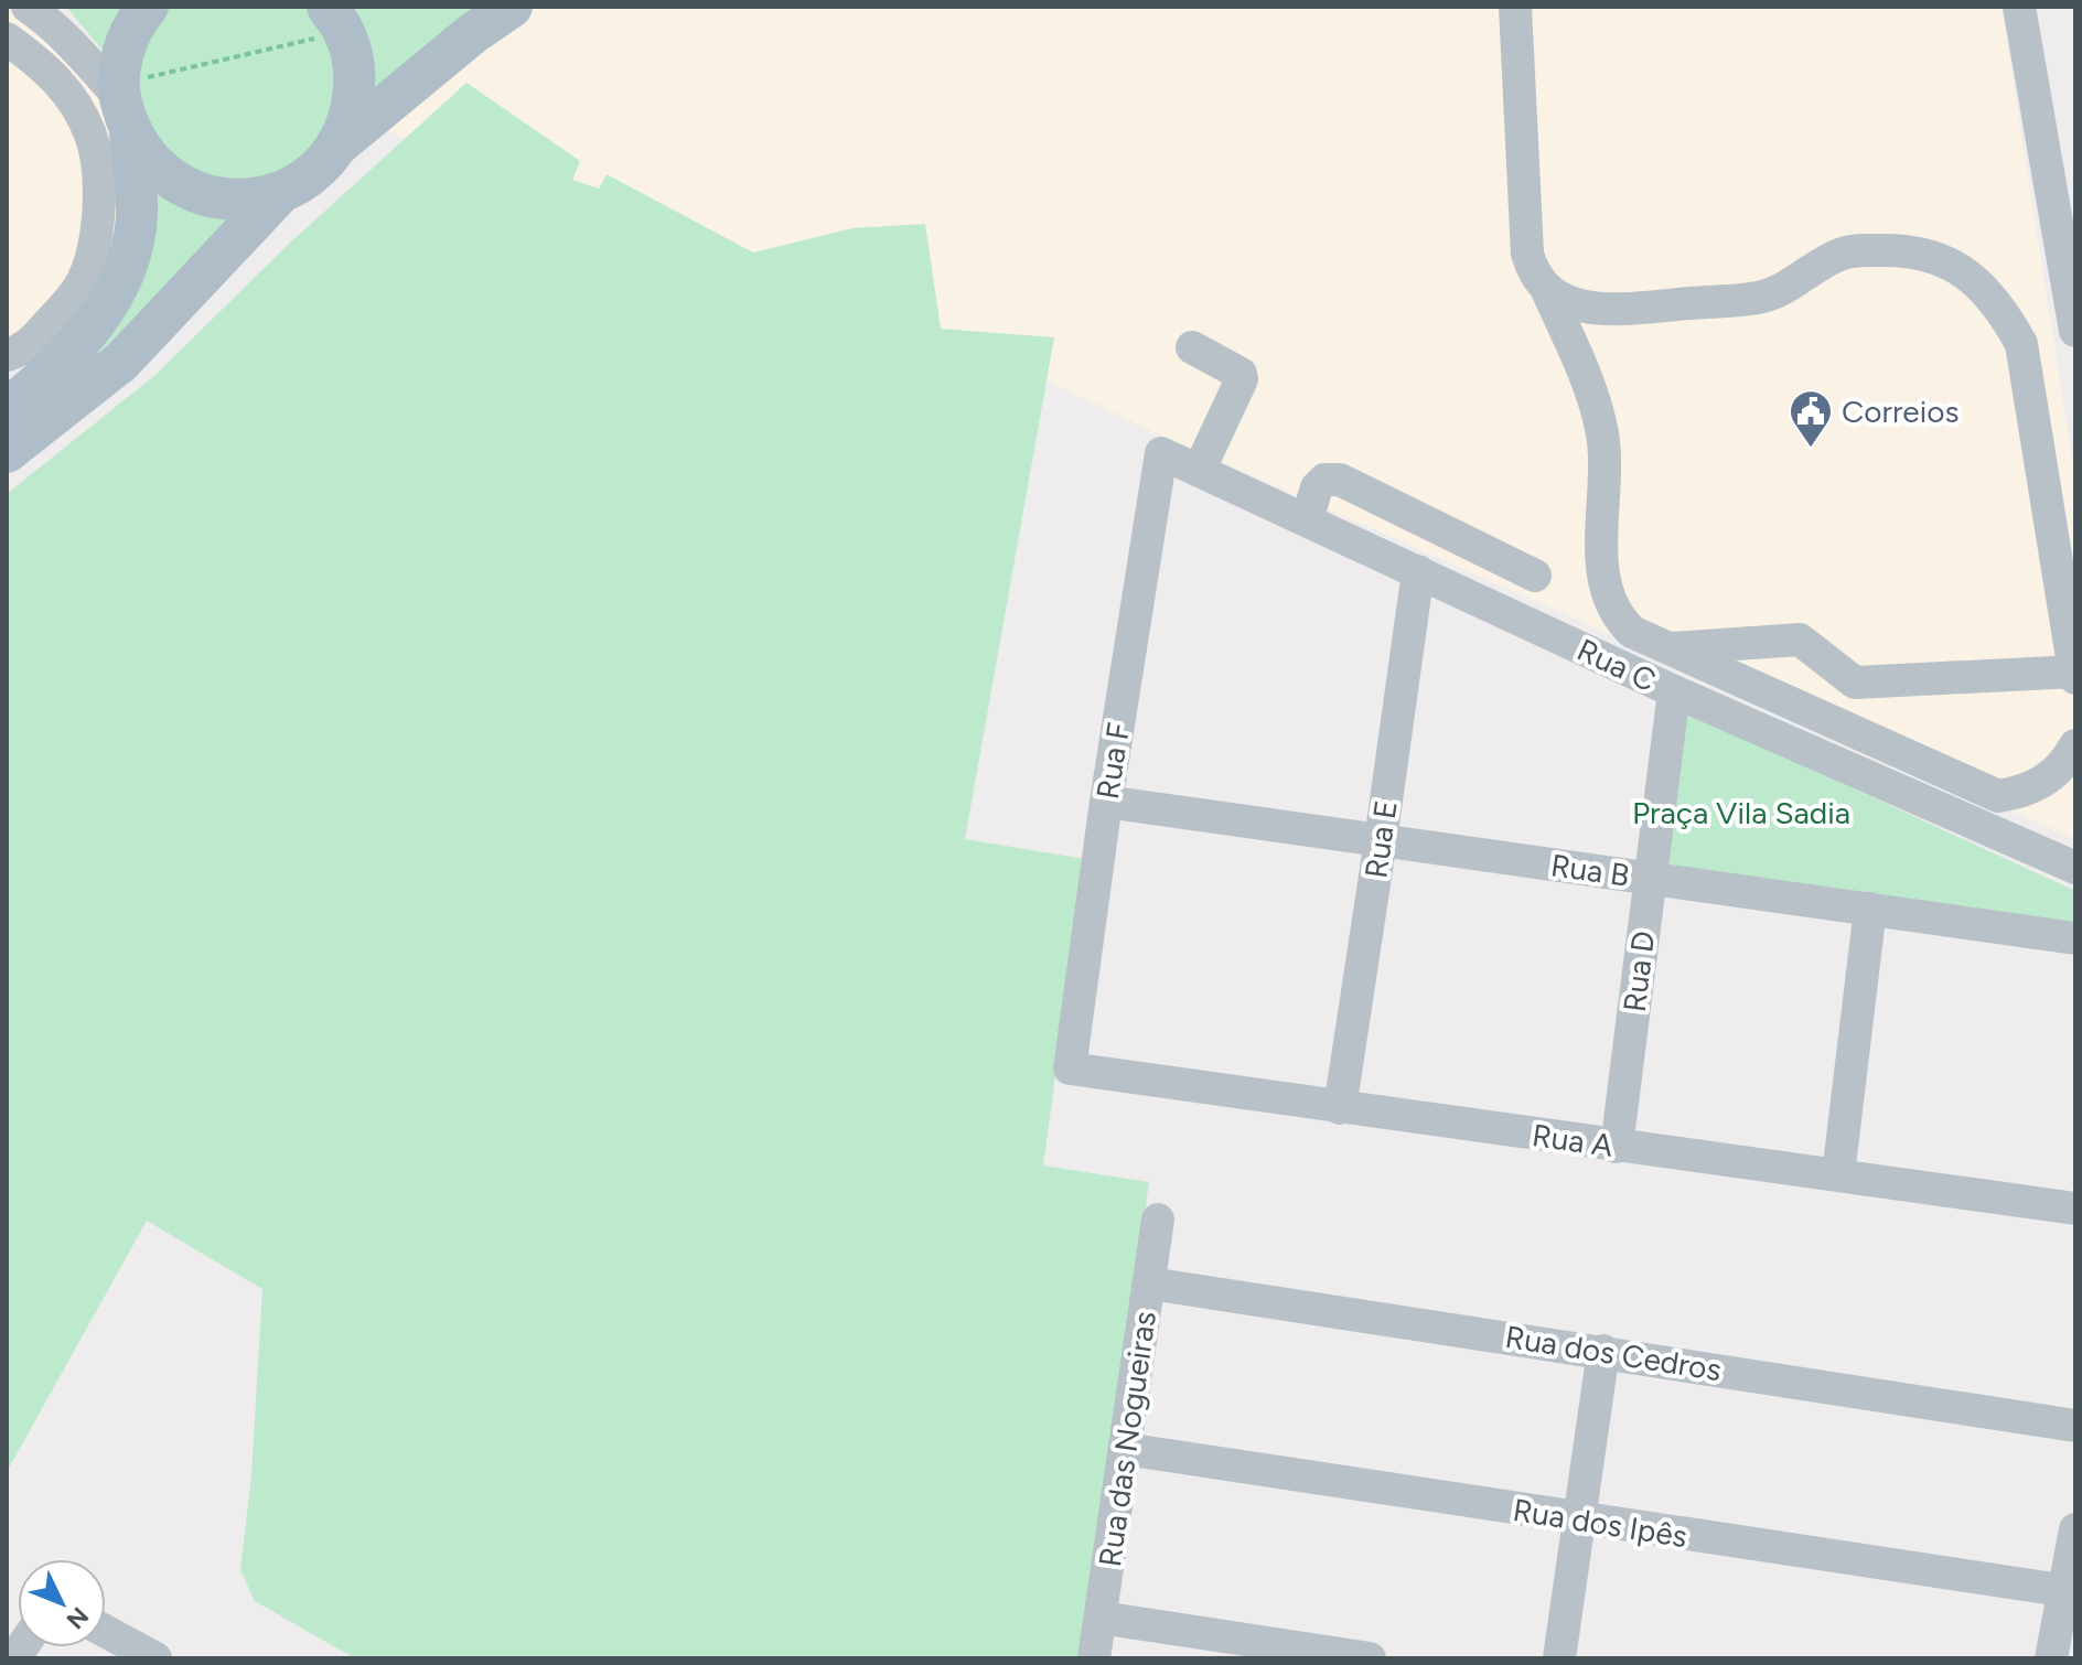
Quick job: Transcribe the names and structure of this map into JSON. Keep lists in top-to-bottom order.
{
  "streets": {
    "street": [
      "Rua C",
      "Rua F",
      "Rua E",
      "Rua B",
      "Rua D",
      "Rua A",
      "Rua dos Cedros",
      "Rua das Nogueiras",
      "Rua dos Ipês"
    ]
  },
  "crossings": [
    ["Rua C", "Rua F"],
    ["Rua C", "Rua E"],
    ["Rua C", "Rua D"],
    ["Rua F", "Rua B"],
    ["Rua F", "Rua A"],
    ["Rua E", "Rua B"],
    ["Rua E", "Rua A"],
    ["Rua B", "Rua D"],
    ["Rua D", "Rua A"],
    ["Rua dos Cedros", "Rua das Nogueiras"],
    ["Rua das Nogueiras", "Rua dos Ipês"]
  ],
  "parks": ["Praça Vila Sadia"],
  "places": {
    "public building": ["Correios"]
  },
  "north": "bottom right"
}
